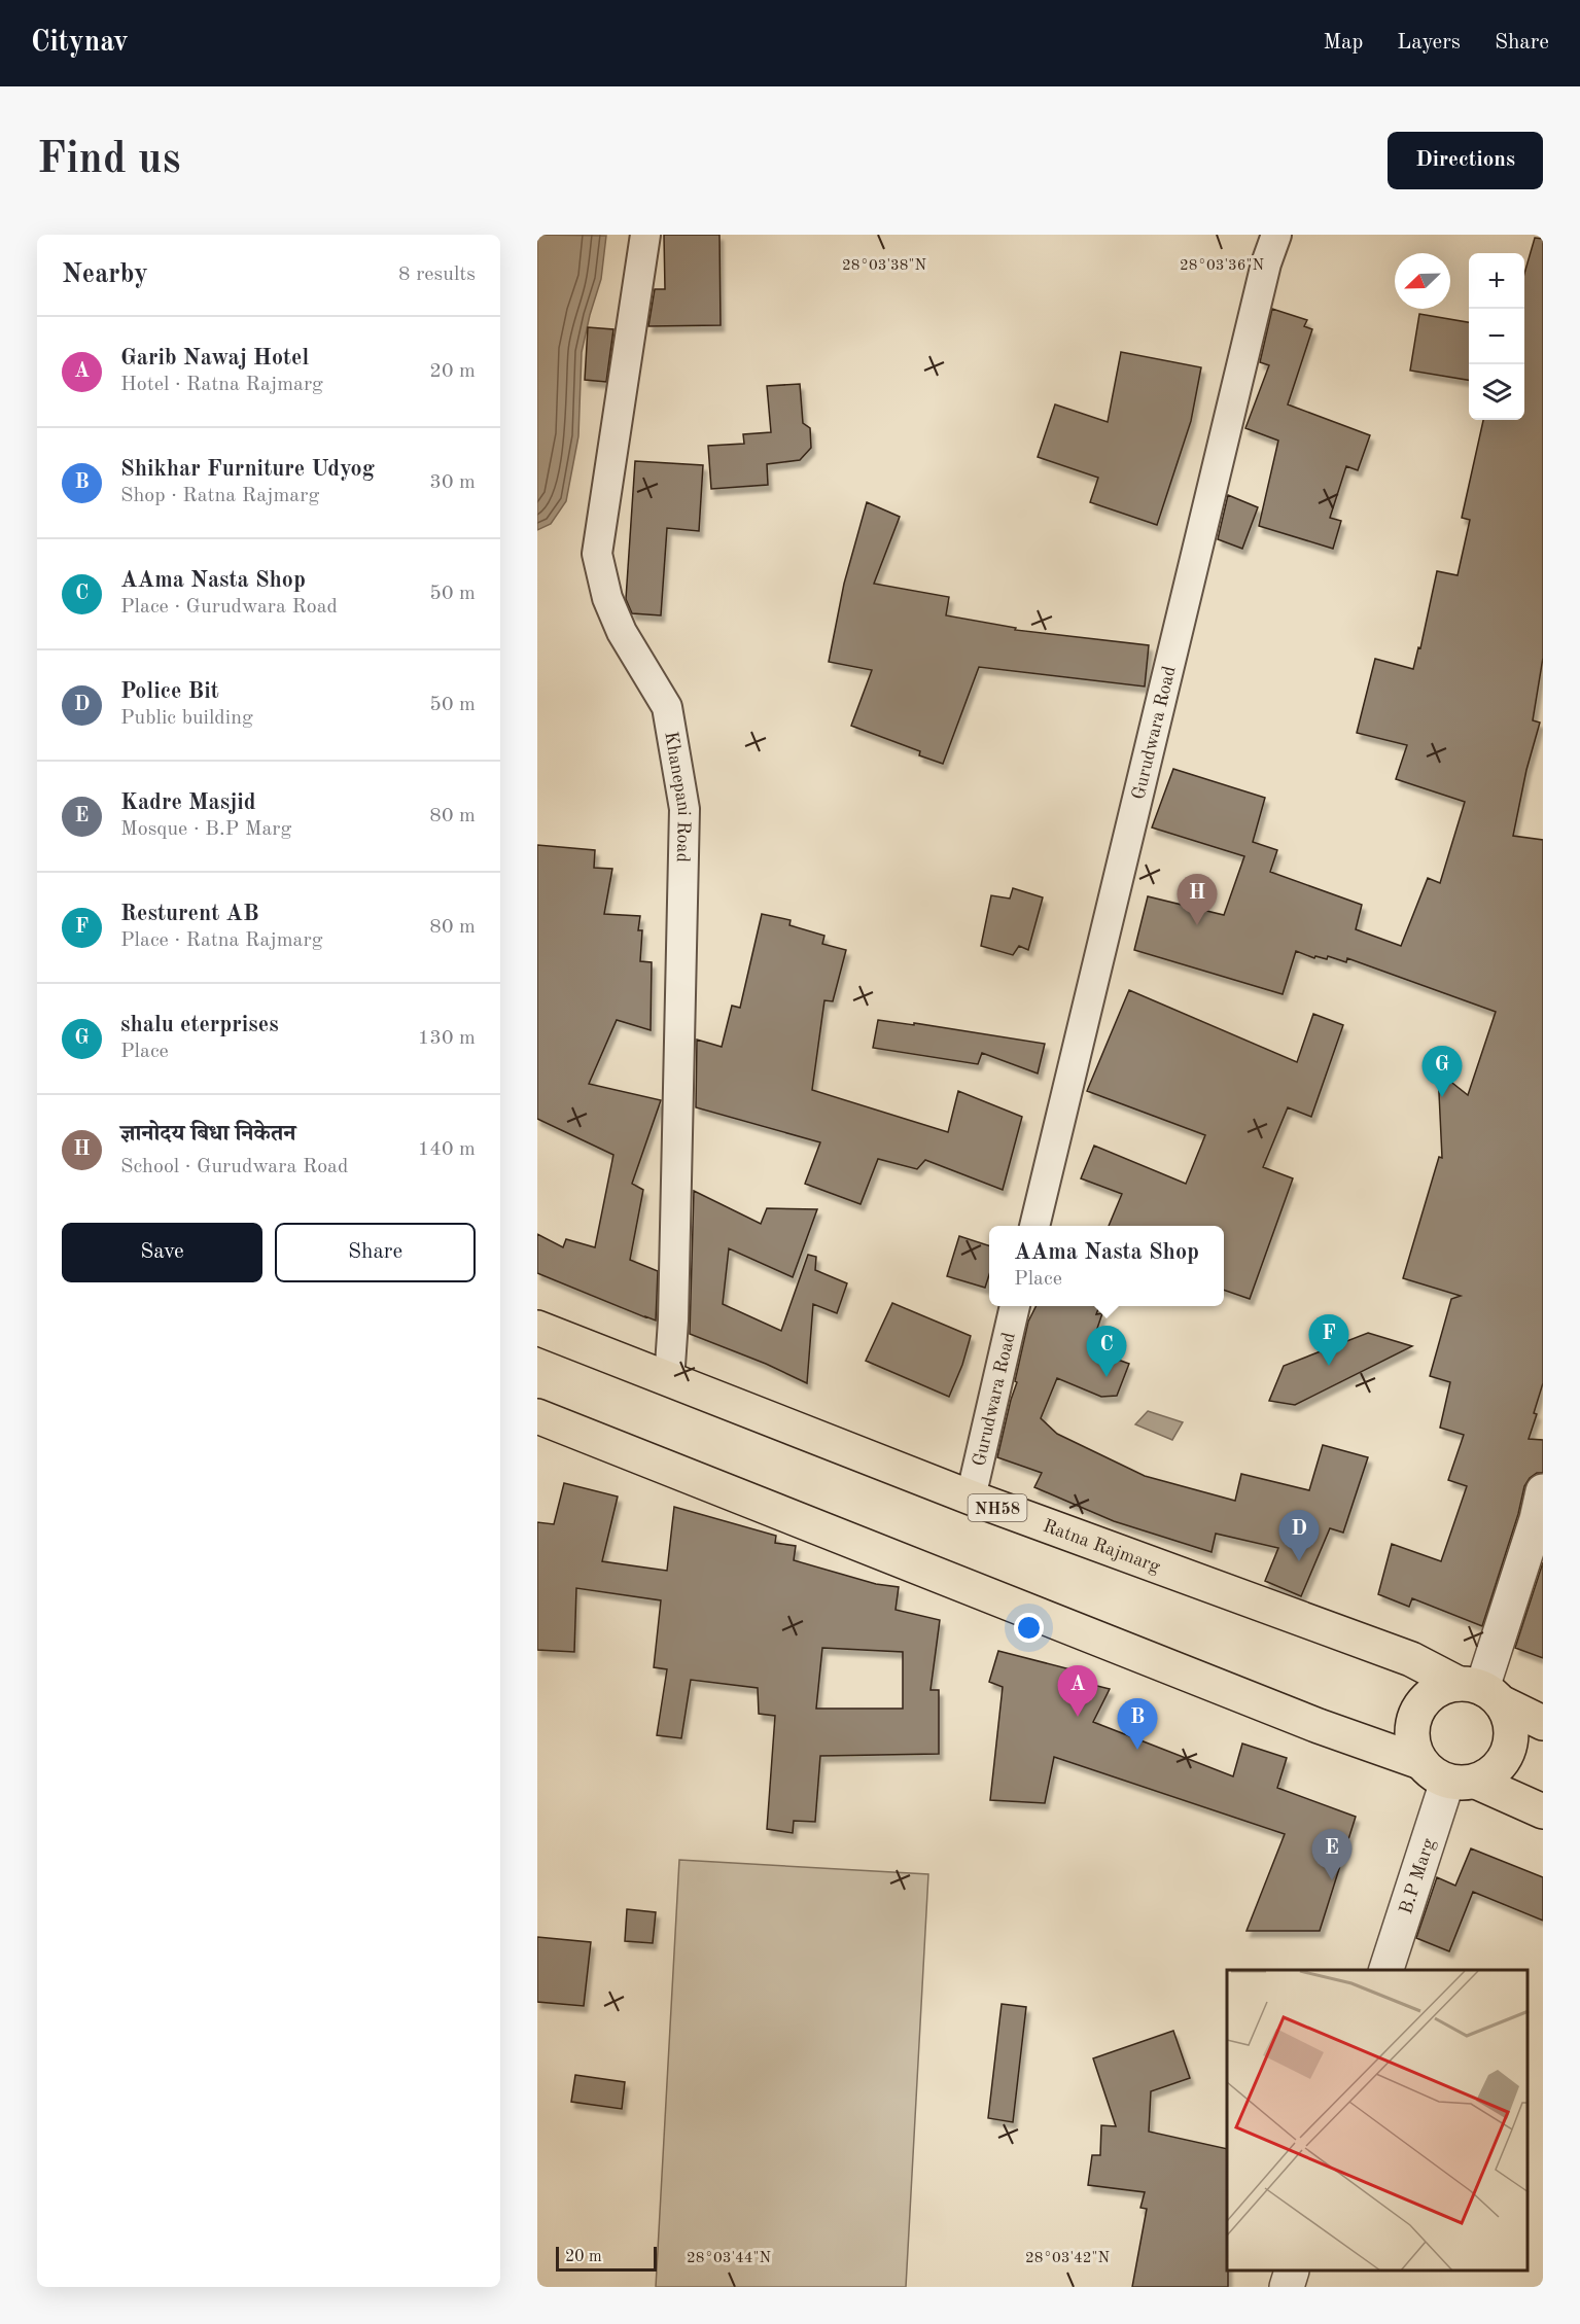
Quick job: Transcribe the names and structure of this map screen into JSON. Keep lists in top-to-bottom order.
{
  "streets": {
    "highway": ["NH58", "Ratna Rajmarg"],
    "street": ["Gurudwara Road", "Khanepani Road", "B.P Marg"]
  },
  "crossings": [
    ["Gurudwara Road", "Ratna Rajmarg"],
    ["Khanepani Road", "Ratna Rajmarg"],
    ["Ratna Rajmarg", "B.P Marg"]
  ],
  "scale_bar": "20 m",
  "north": "bottom left",
  "page": {
    "header": "Citynav",
    "nav": ["Map", "Layers", "Share"],
    "buttons": [
      "Directions",
      ["Save", "Share"]
    ],
    "title": "Find us",
    "heading": ["Nearby", "8 results"],
    "map_buttons": ["+", "−"],
    "list": [
      {
        "mark": "A",
        "name": "Garib Nawaj Hotel",
        "note": "Hotel · Ratna Rajmarg",
        "value": "20 m"
      },
      {
        "mark": "B",
        "name": "Shikhar Furniture Udyog",
        "note": "Shop · Ratna Rajmarg",
        "value": "30 m"
      },
      {
        "mark": "C",
        "name": "AAma Nasta Shop",
        "note": "Place · Gurudwara Road",
        "value": "50 m"
      },
      {
        "mark": "D",
        "name": "Police Bit",
        "note": "Public building",
        "value": "50 m"
      },
      {
        "mark": "E",
        "name": "Kadre Masjid",
        "note": "Mosque · B.P Marg",
        "value": "80 m"
      },
      {
        "mark": "F",
        "name": "Resturent AB",
        "note": "Place · Ratna Rajmarg",
        "value": "80 m"
      },
      {
        "mark": "G",
        "name": "shalu eterprises",
        "note": "Place",
        "value": "130 m"
      },
      {
        "mark": "H",
        "name": "ज्ञानाेदय बिधा निकेतन",
        "note": "School · Gurudwara Road",
        "value": "140 m"
      }
    ],
    "pins": [
      "H",
      "G",
      "F",
      "C",
      "D",
      "A",
      "B",
      "E"
    ],
    "popup": ["AAma Nasta Shop", "Place"],
    "scale": "20 m"
  },
  "coordinates": [
    "28°03'38\"N",
    "28°03'36\"N",
    "28°03'44\"N",
    "28°03'42\"N"
  ]
}
